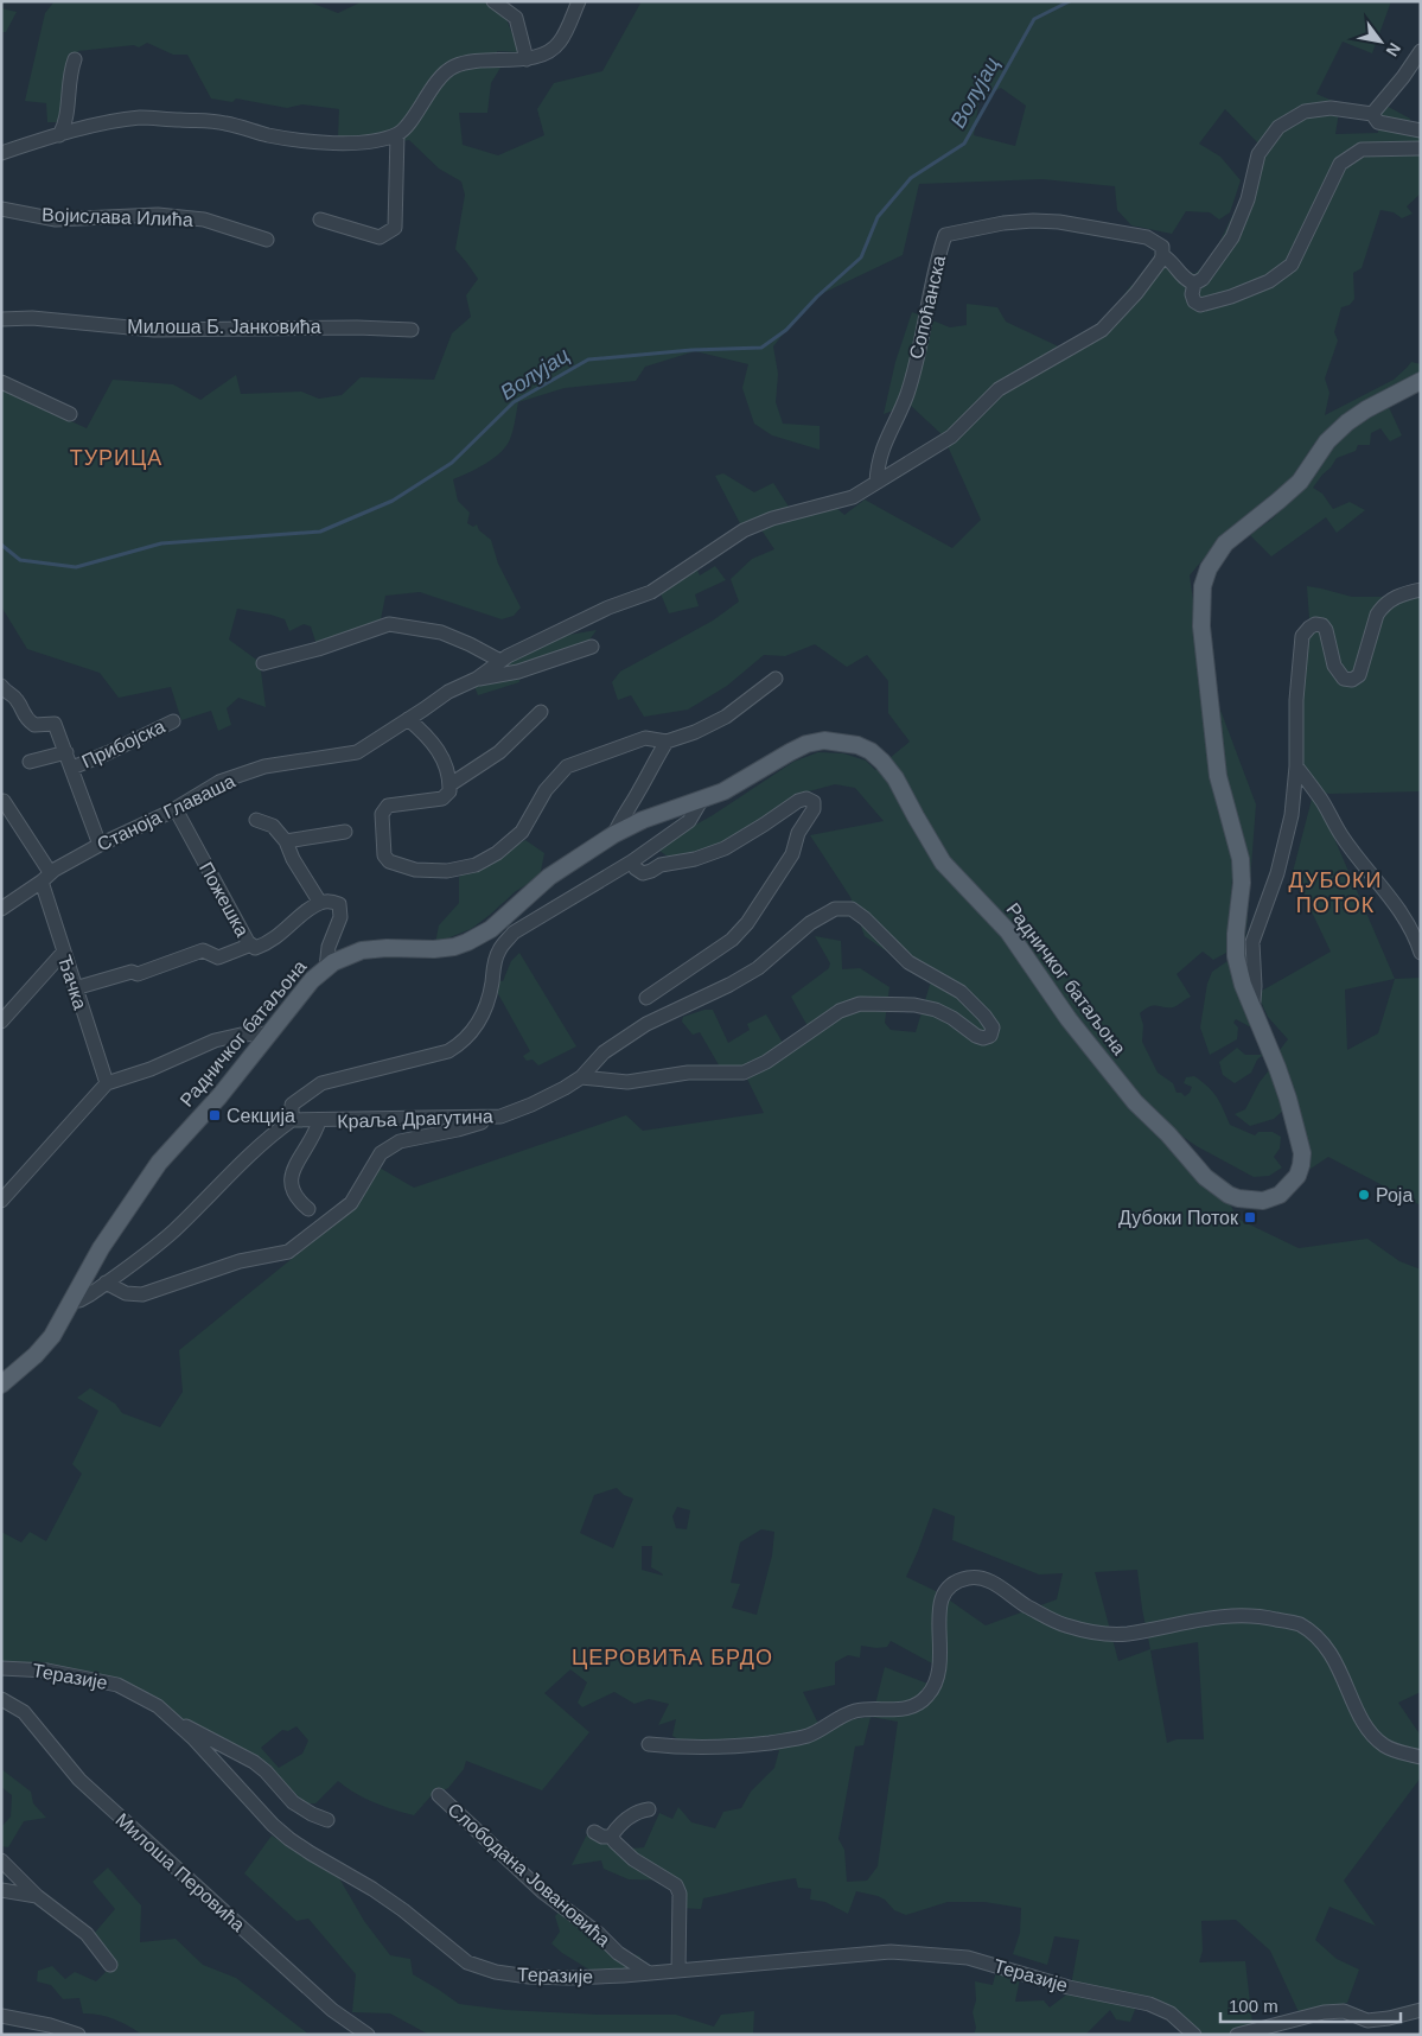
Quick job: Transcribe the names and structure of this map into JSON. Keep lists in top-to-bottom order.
{
  "streets": {
    "main road": ["Радничког батаљона"],
    "street": [
      "Војислава Илића",
      "Сопоћанска",
      "Милоша Б. Јанковића",
      "Прибојска",
      "Станоја Главаша",
      "Пожешка",
      "Ђачка",
      "Краља Драгутина",
      "Теразије",
      "Милоша Перовића",
      "Слободана Јовановића"
    ]
  },
  "crossings": [
    ["Сопоћанска", "Станоја Главаша"],
    ["Станоја Главаша", "Пожешка"],
    ["Станоја Главаша", "Ђачка"],
    ["Теразије", "Слободана Јовановића"]
  ],
  "districts": ["ТУРИЦА", "ДУБОКИ ПОТОК", "ЦЕРОВИЋА БРДО"],
  "water": ["Волујац"],
  "places": {
    "transit": ["Секција", "Дубоки Поток"],
    "other": ["Роја"]
  },
  "scale_bar": "100 m",
  "north": "bottom right"
}
